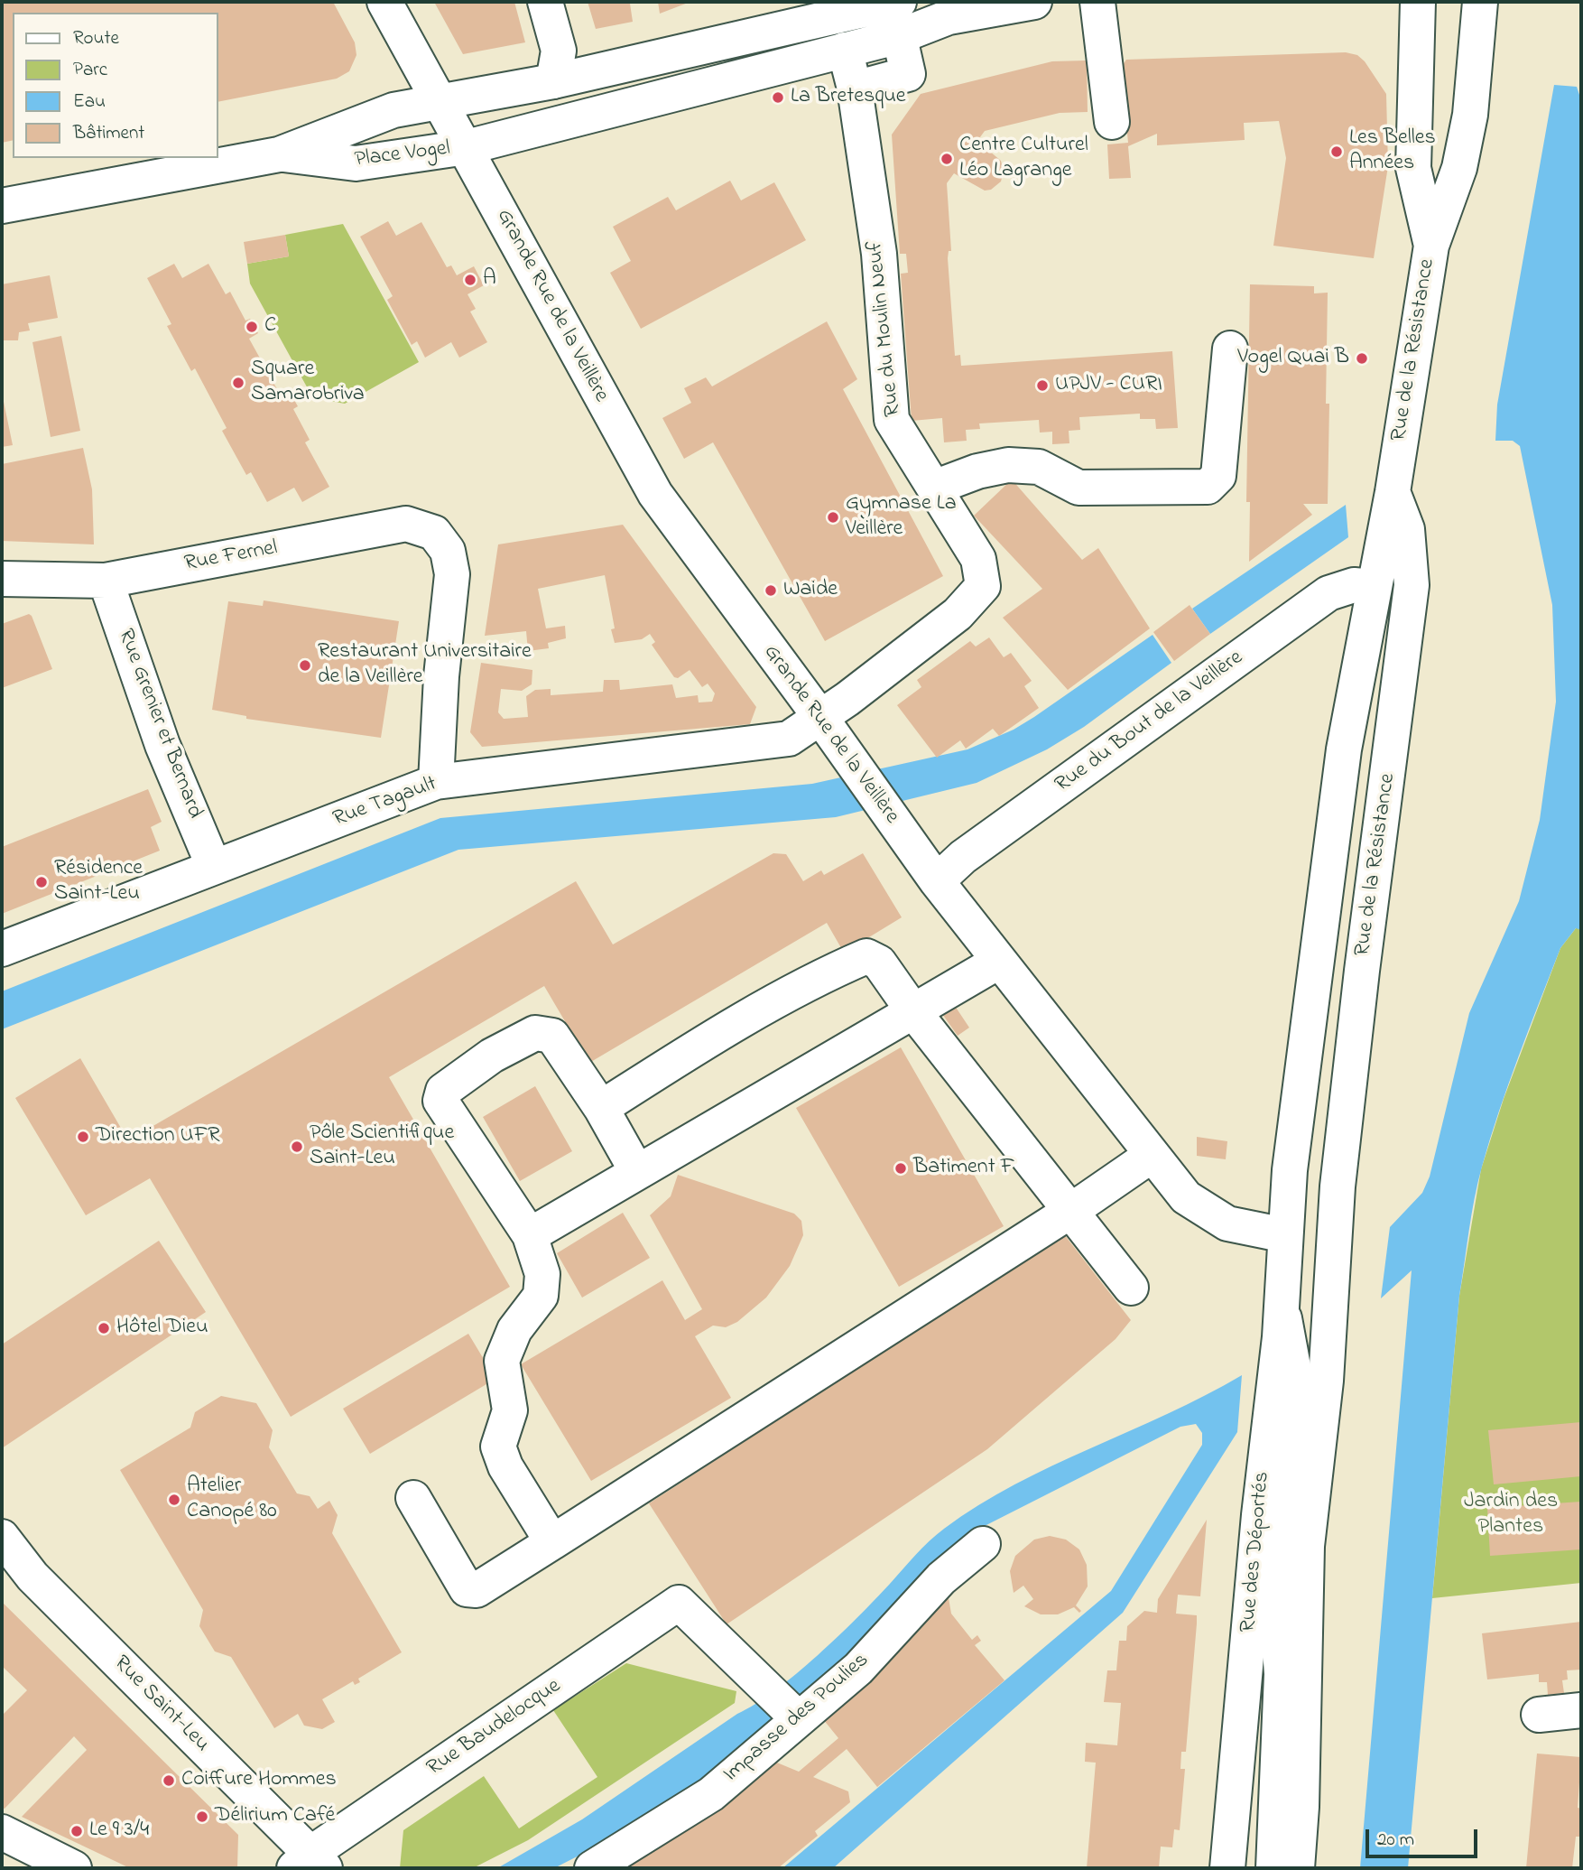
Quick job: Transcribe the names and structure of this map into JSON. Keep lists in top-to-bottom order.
{
  "streets": {
    "street": [
      "Place Vogel",
      "Grande Rue de la Veillère",
      "Rue du Moulin Neuf",
      "Rue de la Résistance",
      "Rue Fernel",
      "Rue du Bout de la Veillère",
      "Rue Grenier et Bernard",
      "Rue Tagault",
      "Rue des Déportés",
      "Rue Saint-Leu",
      "Impasse des Poulies",
      "Rue Baudelocque"
    ]
  },
  "crossings": [
    ["Place Vogel", "Grande Rue de la Veillère"],
    ["Place Vogel", "Rue du Moulin Neuf"],
    ["Grande Rue de la Veillère", "Rue de la Résistance"],
    ["Grande Rue de la Veillère", "Rue du Bout de la Veillère"],
    ["Grande Rue de la Veillère", "Rue Tagault"],
    ["Grande Rue de la Veillère", "Rue des Déportés"],
    ["Rue du Moulin Neuf", "Rue Tagault"],
    ["Rue de la Résistance", "Rue du Bout de la Veillère"],
    ["Rue de la Résistance", "Rue des Déportés"],
    ["Rue Fernel", "Rue Grenier et Bernard"],
    ["Rue Fernel", "Rue Tagault"],
    ["Rue Grenier et Bernard", "Rue Tagault"],
    ["Rue Saint-Leu", "Rue Baudelocque"],
    ["Impasse des Poulies", "Rue Baudelocque"]
  ],
  "parks": ["Jardin des Plantes"],
  "places": [
    "La Bretesque",
    "Les Belles Années",
    "Centre Culturel Léo Lagrange",
    "A",
    "C",
    "Vogel Quai B",
    "Square Samarobriva",
    "UPJV - CURI",
    "Gymnase La Veillère",
    "Waide",
    "Restaurant Universitaire de la Veillère",
    "Résidence Saint-Leu",
    "Direction UFR",
    "Pôle Scientifique Saint-Leu",
    "Batiment F",
    "Hôtel Dieu",
    "Atelier Canopé 80",
    "Coiffure Hommes",
    "Délirium Café",
    "Le 9 3/4"
  ],
  "legend": [
    "Route",
    "Parc",
    "Eau",
    "Bâtiment"
  ],
  "scale_bar": "20 m"
}
